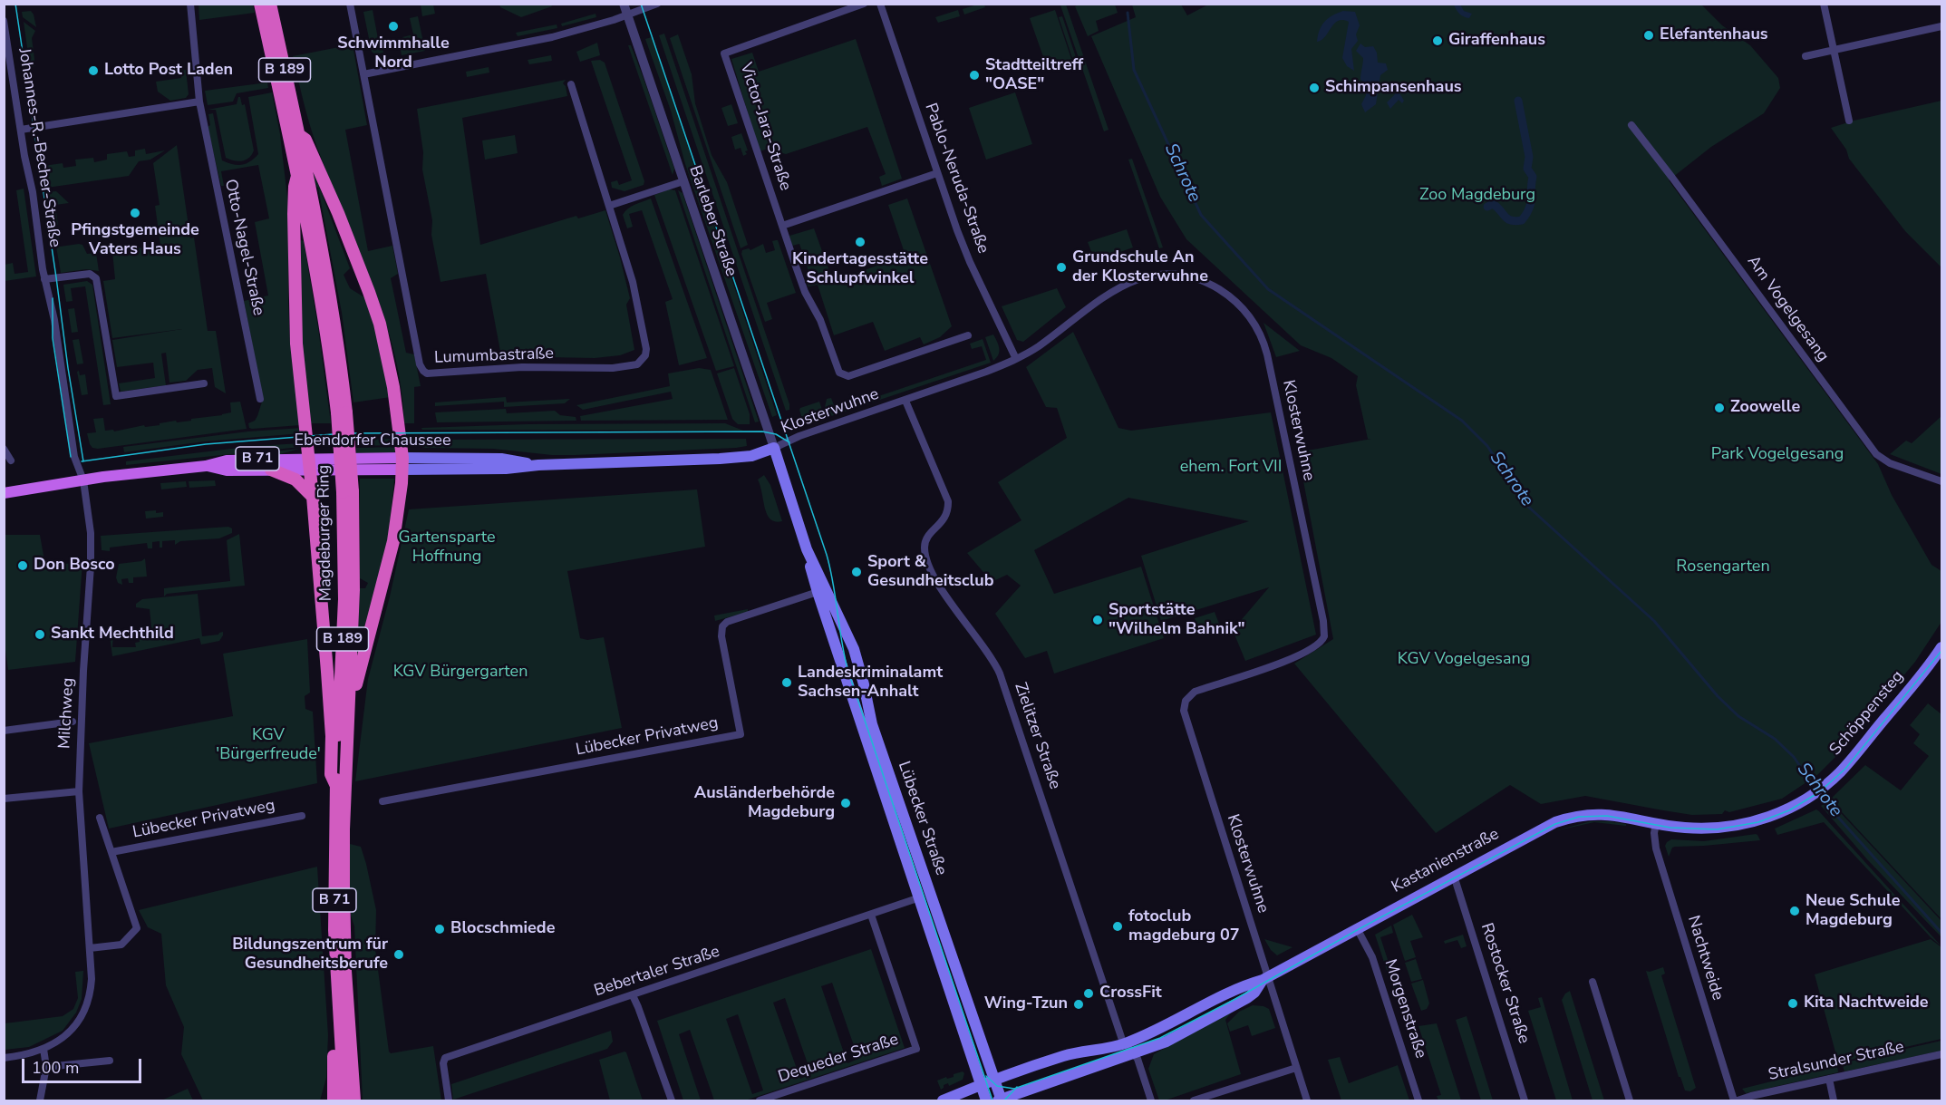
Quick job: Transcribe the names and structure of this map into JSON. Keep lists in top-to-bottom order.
{
  "streets": {
    "highway": ["B 189", "B 71", "Magdeburger Ring"],
    "main road": [
      "Ebendorfer Chaussee",
      "Schöppensteg",
      "Lübecker Straße",
      "Kastanienstraße"
    ],
    "street": [
      "Victor-Jara-Straße",
      "Johannes-R.-Becher-Straße",
      "Pablo-Neruda-Straße",
      "Barleber Straße",
      "Otto-Nagel-Straße",
      "Am Vogelgesang",
      "Lumumbastraße",
      "Klosterwuhne",
      "Milchweg",
      "Zielitzer Straße",
      "Lübecker Privatweg",
      "Nachtweide",
      "Bebertaler Straße",
      "Rostocker Straße",
      "Morgenstraße",
      "Dequeder Straße",
      "Stralsunder Straße"
    ]
  },
  "crossings": [
    ["Johannes-R.-Becher-Straße", "Ebendorfer Chaussee"],
    ["Johannes-R.-Becher-Straße", "Milchweg"],
    ["Pablo-Neruda-Straße", "Klosterwuhne"],
    ["Barleber Straße", "Klosterwuhne"],
    ["Barleber Straße", "Ebendorfer Chaussee"],
    ["Barleber Straße", "Lübecker Straße"],
    ["Klosterwuhne", "Ebendorfer Chaussee"],
    ["Klosterwuhne", "Zielitzer Straße"],
    ["Klosterwuhne", "Lübecker Straße"],
    ["Klosterwuhne", "Kastanienstraße"],
    ["Ebendorfer Chaussee", "B 71"],
    ["Ebendorfer Chaussee", "Milchweg"],
    ["Ebendorfer Chaussee", "Lübecker Straße"],
    ["B 71", "Magdeburger Ring"],
    ["Schöppensteg", "Kastanienstraße"],
    ["Schöppensteg", "Nachtweide"],
    ["Zielitzer Straße", "Kastanienstraße"],
    ["Lübecker Privatweg", "Lübecker Straße"],
    ["Lübecker Straße", "Kastanienstraße"],
    ["Lübecker Straße", "Bebertaler Straße"],
    ["Kastanienstraße", "Nachtweide"],
    ["Kastanienstraße", "Rostocker Straße"],
    ["Kastanienstraße", "Morgenstraße"],
    ["Nachtweide", "Stralsunder Straße"],
    ["Bebertaler Straße", "Dequeder Straße"]
  ],
  "water": ["Schrote"],
  "parks": [
    "Zoo Magdeburg",
    "Park Vogelgesang",
    "ehem. Fort VII",
    "Gartensparte Hoffnung",
    "Rosengarten",
    "KGV Vogelgesang",
    "KGV Bürgergarten",
    "KGV 'Bürgerfreude'"
  ],
  "places": [
    "Schwimmhalle Nord",
    "Elefantenhaus",
    "Giraffenhaus",
    "Lotto Post Laden",
    "Stadtteiltreff \"OASE\"",
    "Schimpansenhaus",
    "Pfingstgemeinde Vaters Haus",
    "Kindertagesstätte Schlupfwinkel",
    "Grundschule An der Klosterwuhne",
    "Zoowelle",
    "Don Bosco",
    "Sport & Gesundheitsclub",
    "Sportstätte \"Wilhelm Bahnik\"",
    "Sankt Mechthild",
    "Landeskriminalamt Sachsen-Anhalt",
    "Ausländerbehörde Magdeburg",
    "Neue Schule Magdeburg",
    "fotoclub magdeburg 07",
    "Blocschmiede",
    "Bildungszentrum für Gesundheitsberufe",
    "CrossFit",
    "Kita Nachtweide",
    "Wing-Tzun"
  ],
  "scale_bar": "100 m"
}
